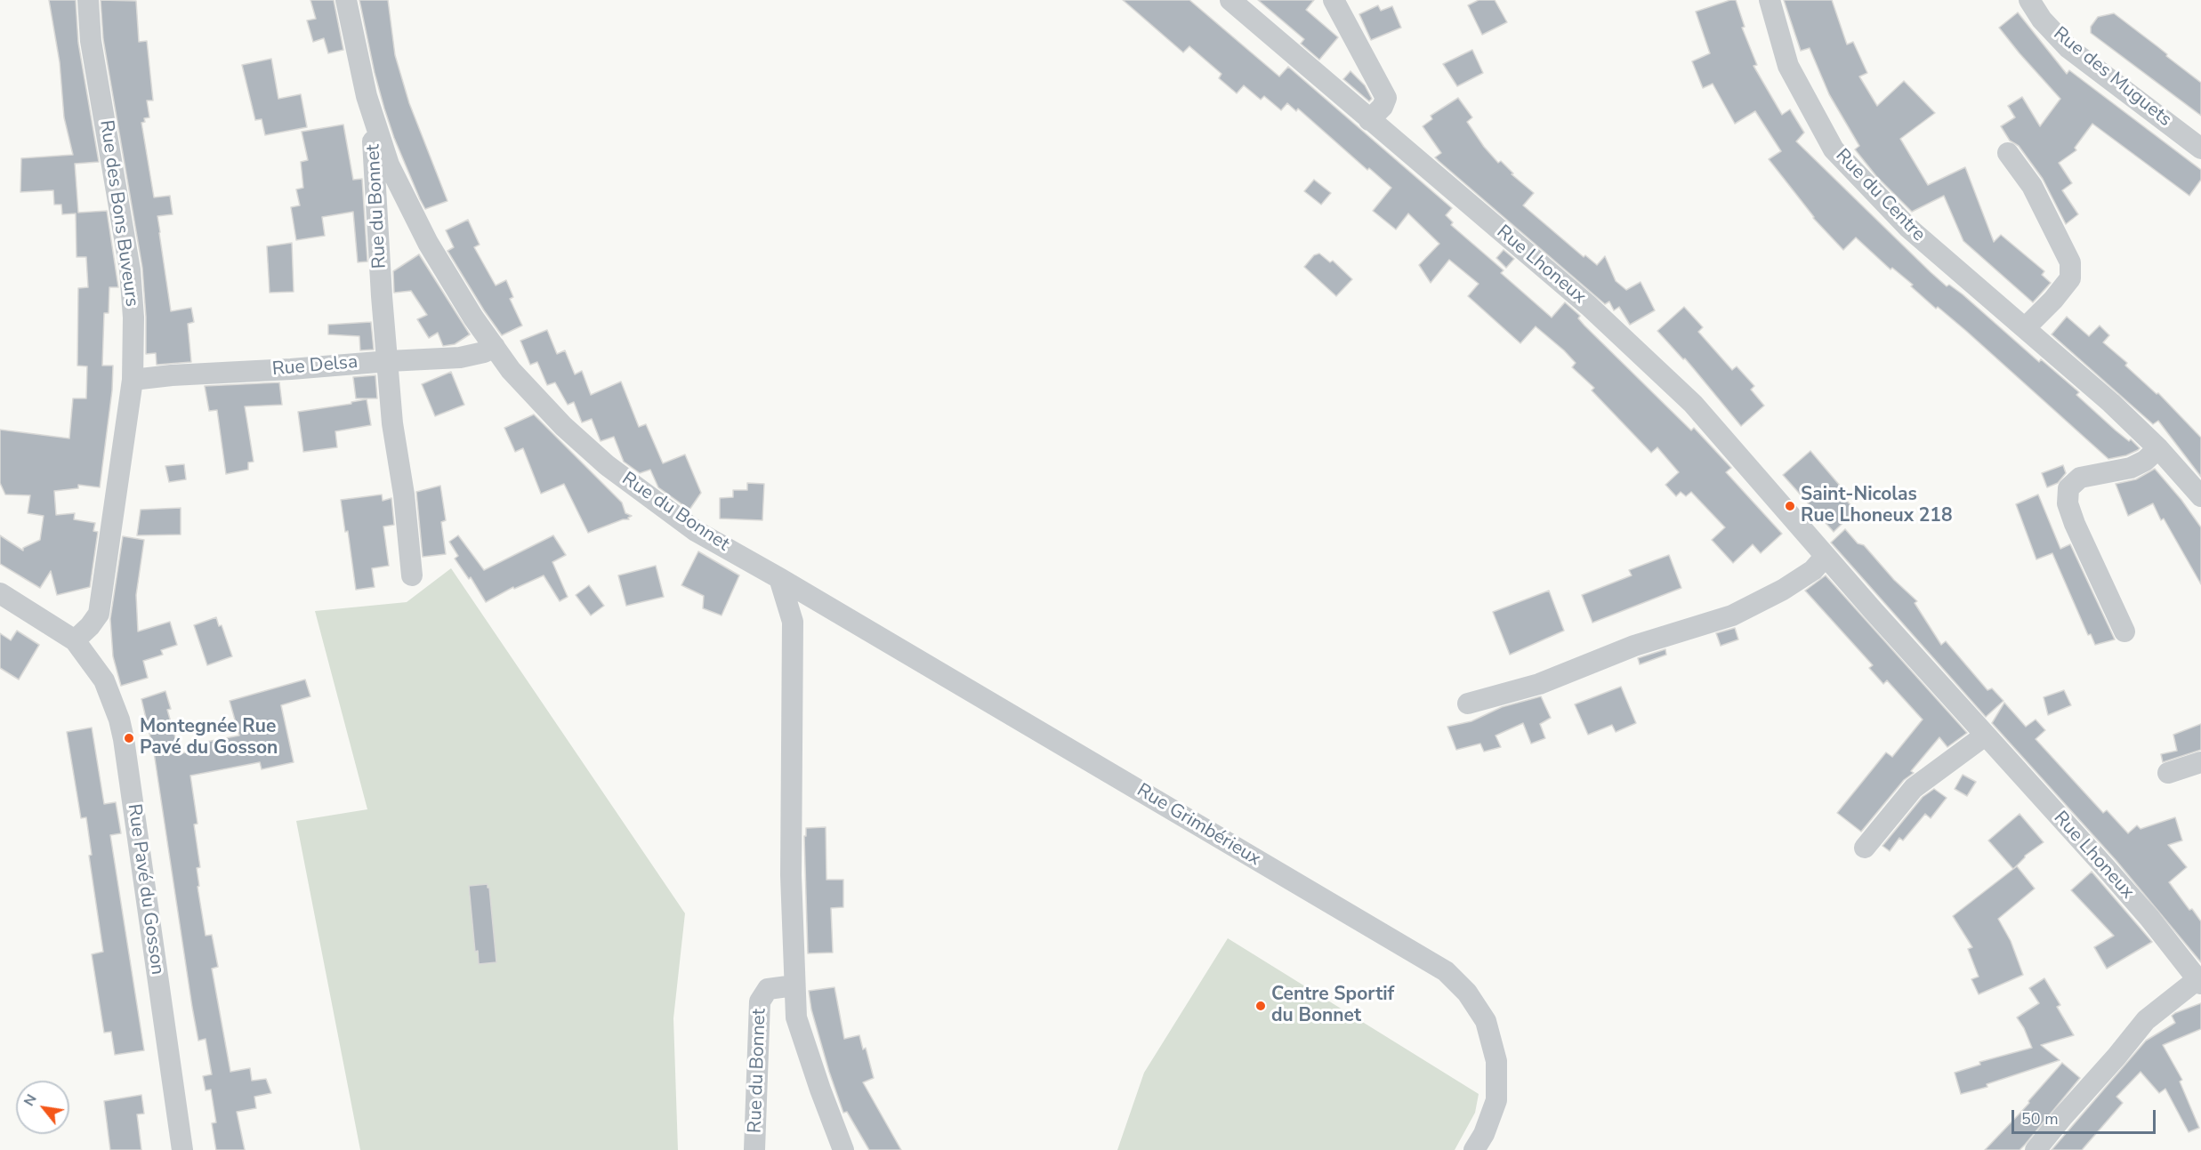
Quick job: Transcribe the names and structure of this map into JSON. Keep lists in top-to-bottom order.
{
  "streets": {
    "street": [
      "Rue des Muguets",
      "Rue du Centre",
      "Rue du Bonnet",
      "Rue des Bons Buveurs",
      "Rue Lhoneux",
      "Rue Delsa",
      "Rue Grimbérieux",
      "Rue Pavé du Gosson"
    ]
  },
  "crossings": [
    ["Rue du Bonnet", "Rue Delsa"],
    ["Rue du Bonnet", "Rue Grimbérieux"],
    ["Rue des Bons Buveurs", "Rue Delsa"],
    ["Rue des Bons Buveurs", "Rue Pavé du Gosson"]
  ],
  "places": ["Saint-Nicolas Rue Lhoneux 218", "Montegnée Rue Pavé du Gosson", "Centre Sportif du Bonnet"],
  "scale_bar": "50 m",
  "north": "top left"
}
